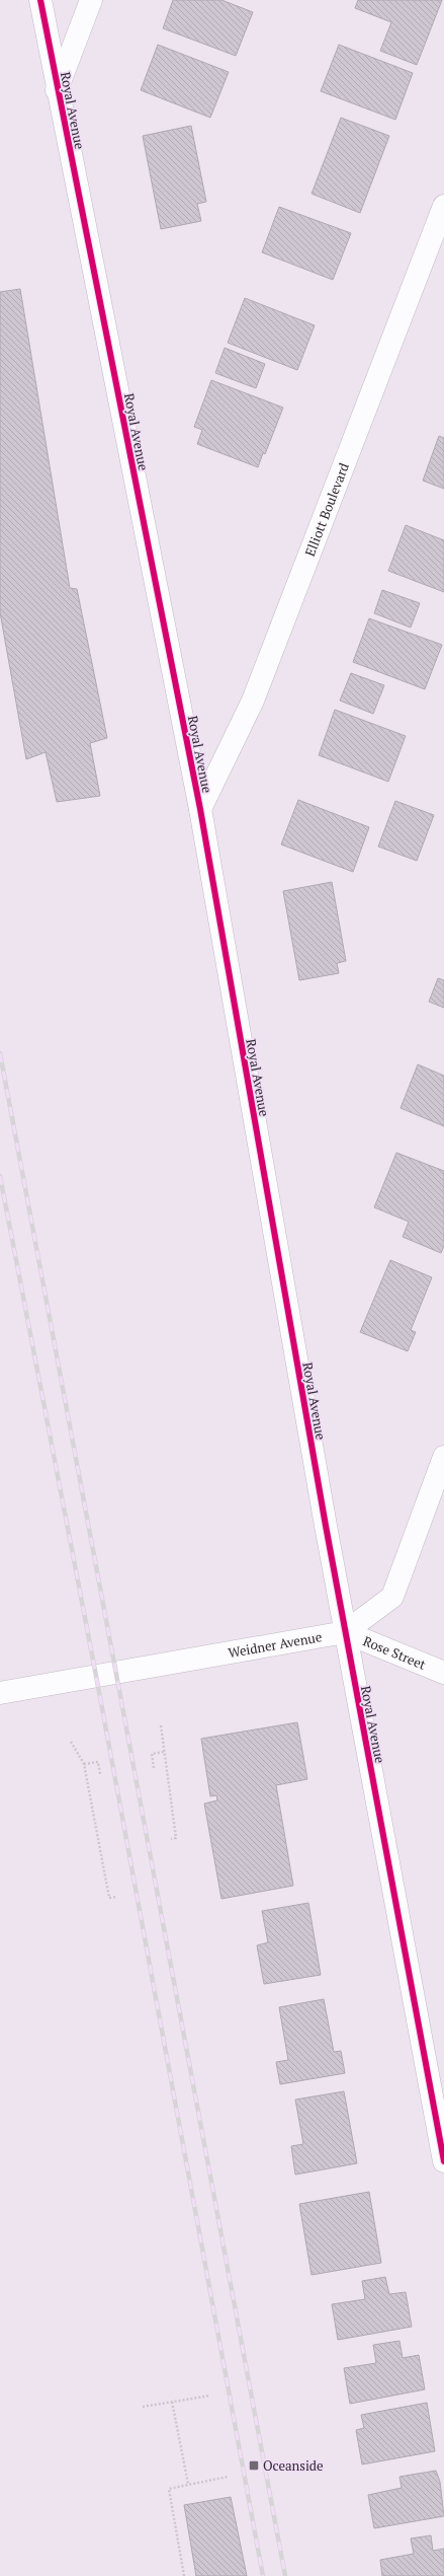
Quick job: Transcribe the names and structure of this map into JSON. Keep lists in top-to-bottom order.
{
  "streets": {
    "street": [
      "Royal Avenue",
      "Elliott Boulevard",
      "Weidner Avenue",
      "Rose Street"
    ]
  },
  "crossings": [
    ["Royal Avenue", "Elliott Boulevard"],
    ["Royal Avenue", "Weidner Avenue"],
    ["Royal Avenue", "Rose Street"],
    ["Weidner Avenue", "Rose Street"]
  ],
  "places": {
    "transit": ["Oceanside"]
  }
}
